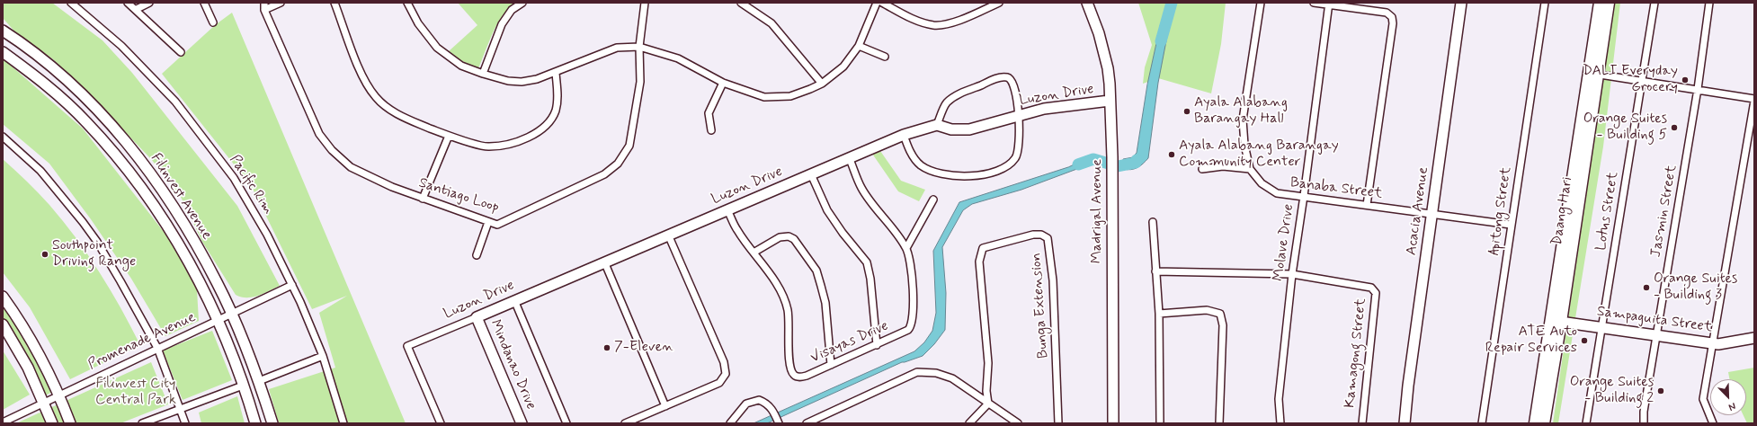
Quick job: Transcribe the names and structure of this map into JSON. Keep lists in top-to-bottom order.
{
  "streets": {
    "main road": ["Daang Hari"],
    "street": [
      "Luzon Drive",
      "Pacific Rim",
      "Banaba Street",
      "Santiago Loop",
      "Filinvest Avenue",
      "Madrigal Avenue",
      "Acacia Avenue",
      "Apitong Street",
      "Lotus Street",
      "Jasmin Street",
      "Molave Drive",
      "Bunga Extension",
      "Sampaguita Street",
      "Promenade Avenue",
      "Visayas Drive",
      "Kamagong Street",
      "Mindanao Drive"
    ]
  },
  "crossings": [
    ["Luzon Drive", "Madrigal Avenue"],
    ["Luzon Drive", "Visayas Drive"],
    ["Luzon Drive", "Mindanao Drive"],
    ["Pacific Rim", "Promenade Avenue"],
    ["Banaba Street", "Acacia Avenue"],
    ["Banaba Street", "Apitong Street"],
    ["Banaba Street", "Molave Drive"],
    ["Filinvest Avenue", "Promenade Avenue"],
    ["Daang Hari", "Sampaguita Street"],
    ["Lotus Street", "Sampaguita Street"],
    ["Jasmin Street", "Sampaguita Street"],
    ["Molave Drive", "Kamagong Street"]
  ],
  "parks": ["Filinvest City Central Park"],
  "places": [
    "DALI Everyday Grocery",
    "Ayala Alabang Barangay Hall",
    "Orange Suites - Building 5",
    "Ayala Alabang Barangay Community Center",
    "Southpoint Driving Range",
    "Orange Suites - Building 3",
    "ATE Auto Repair Services",
    "7-Eleven",
    "Orange Suites - Building 2"
  ],
  "north": "bottom right"
}
